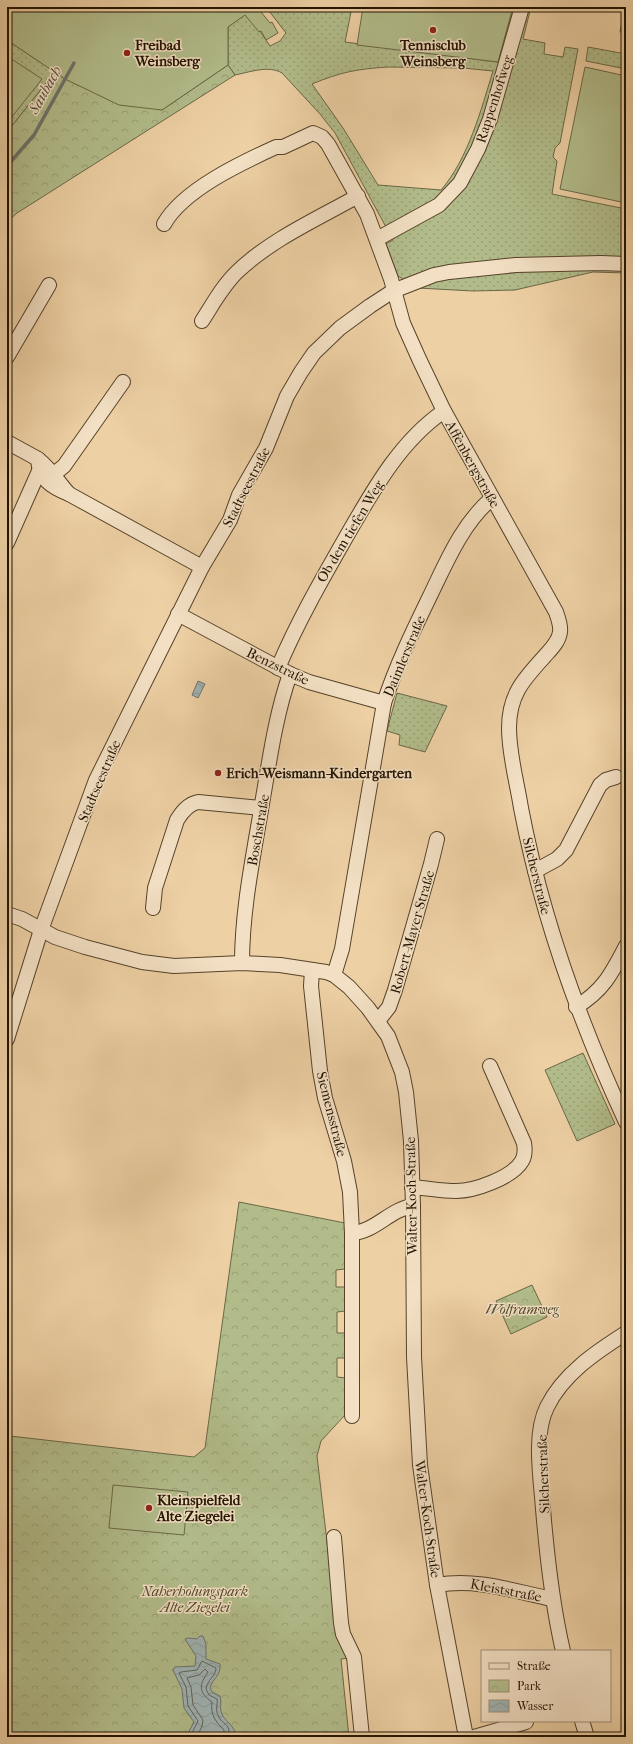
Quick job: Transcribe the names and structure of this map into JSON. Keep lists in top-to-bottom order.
{
  "streets": {
    "street": [
      "Rappenhofweg",
      "Affenbergstraße",
      "Stadtseestraße",
      "Ob dem tiefen Weg",
      "Daimlerstraße",
      "Benzstraße",
      "Boschstraße",
      "Silcherstraße",
      "Robert-Mayer-Straße",
      "Siemensstraße",
      "Walter-Koch-Straße",
      "Kleiststraße"
    ]
  },
  "crossings": [
    ["Rappenhofweg", "Affenbergstraße"],
    ["Affenbergstraße", "Stadtseestraße"],
    ["Affenbergstraße", "Ob dem tiefen Weg"],
    ["Affenbergstraße", "Daimlerstraße"],
    ["Affenbergstraße", "Silcherstraße"],
    ["Stadtseestraße", "Benzstraße"],
    ["Stadtseestraße", "Walter-Koch-Straße"],
    ["Ob dem tiefen Weg", "Benzstraße"],
    ["Ob dem tiefen Weg", "Boschstraße"],
    ["Daimlerstraße", "Benzstraße"],
    ["Daimlerstraße", "Walter-Koch-Straße"],
    ["Benzstraße", "Boschstraße"],
    ["Boschstraße", "Walter-Koch-Straße"],
    ["Silcherstraße", "Kleiststraße"],
    ["Robert-Mayer-Straße", "Walter-Koch-Straße"],
    ["Siemensstraße", "Walter-Koch-Straße"],
    ["Walter-Koch-Straße", "Kleiststraße"]
  ],
  "water": ["Saubach"],
  "parks": ["Wolframweg", "Naherholungspark Alte Ziegelei"],
  "places": [
    "Tennisclub Weinsberg",
    "Freibad Weinsberg",
    "Erich-Weismann-Kindergarten",
    "Kleinspielfeld Alte Ziegelei"
  ],
  "legend": ["Straße", "Park", "Wasser"]
}
